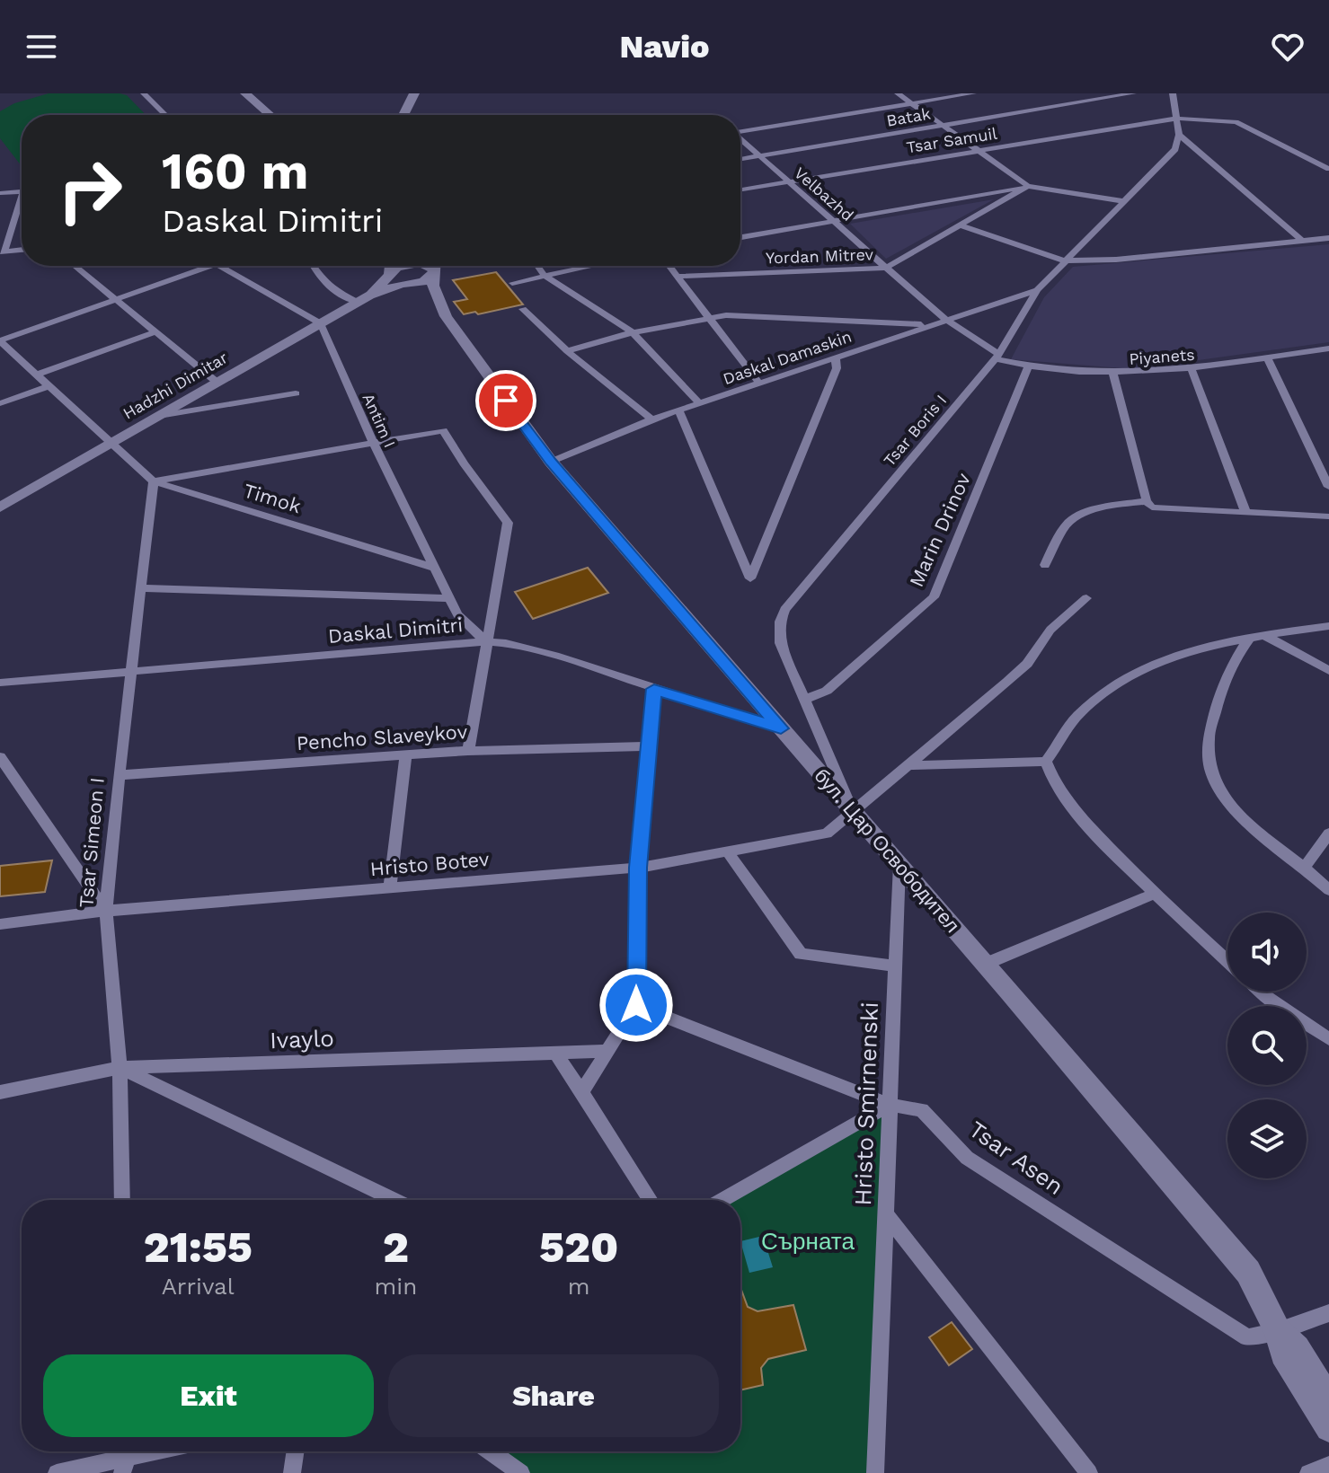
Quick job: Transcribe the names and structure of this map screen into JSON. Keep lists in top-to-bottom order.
{
  "streets": {
    "main road": ["Hadzhi Dimitar", "бул. Цар Освободител"],
    "street": [
      "Batak",
      "Tsar Samuil",
      "Velbazhd",
      "Yordan Mitrev",
      "Piyanets",
      "Daskal Damaskin",
      "Antim I",
      "Tsar Boris I",
      "Timok",
      "Marin Drinov",
      "Daskal Dimitri",
      "Pencho Slaveykov",
      "Tsar Simeon I",
      "Hristo Botev",
      "Ivaylo",
      "Hristo Smirnenski",
      "Tsar Asen"
    ]
  },
  "crossings": [
    ["Batak", "Velbazhd"],
    ["Tsar Samuil", "Velbazhd"],
    ["Velbazhd", "Yordan Mitrev"],
    ["Velbazhd", "Piyanets"],
    ["Velbazhd", "Daskal Damaskin"],
    ["Velbazhd", "Tsar Boris I"],
    ["Piyanets", "Tsar Boris I"],
    ["Piyanets", "Marin Drinov"],
    ["Daskal Damaskin", "Tsar Boris I"],
    ["Daskal Damaskin", "бул. Цар Освободител"],
    ["Hadzhi Dimitar", "Antim I"],
    ["Hadzhi Dimitar", "Timok"],
    ["Antim I", "Timok"],
    ["Antim I", "Daskal Dimitri"],
    ["Tsar Boris I", "Marin Drinov"],
    ["Tsar Boris I", "бул. Цар Освободител"],
    ["Tsar Boris I", "Hristo Botev"],
    ["Timok", "Tsar Simeon I"],
    ["Daskal Dimitri", "Tsar Simeon I"],
    ["Daskal Dimitri", "бул. Цар Освободител"],
    ["Pencho Slaveykov", "Tsar Simeon I"],
    ["Tsar Simeon I", "Hristo Botev"],
    ["Tsar Simeon I", "Ivaylo"],
    ["бул. Цар Освободител", "Hristo Botev"],
    ["бул. Цар Освободител", "Hristo Smirnenski"],
    ["бул. Цар Освободител", "Tsar Asen"],
    ["Hristo Smirnenski", "Tsar Asen"]
  ],
  "parks": ["Сърната"],
  "page": {
    "header": "Navio",
    "turn": ["160 m", "Daskal Dimitri"],
    "eta": [
      "21:55",
      "Arrival",
      "2",
      "min",
      "520",
      "m"
    ],
    "buttons": ["Exit", "Share"]
  }
}
